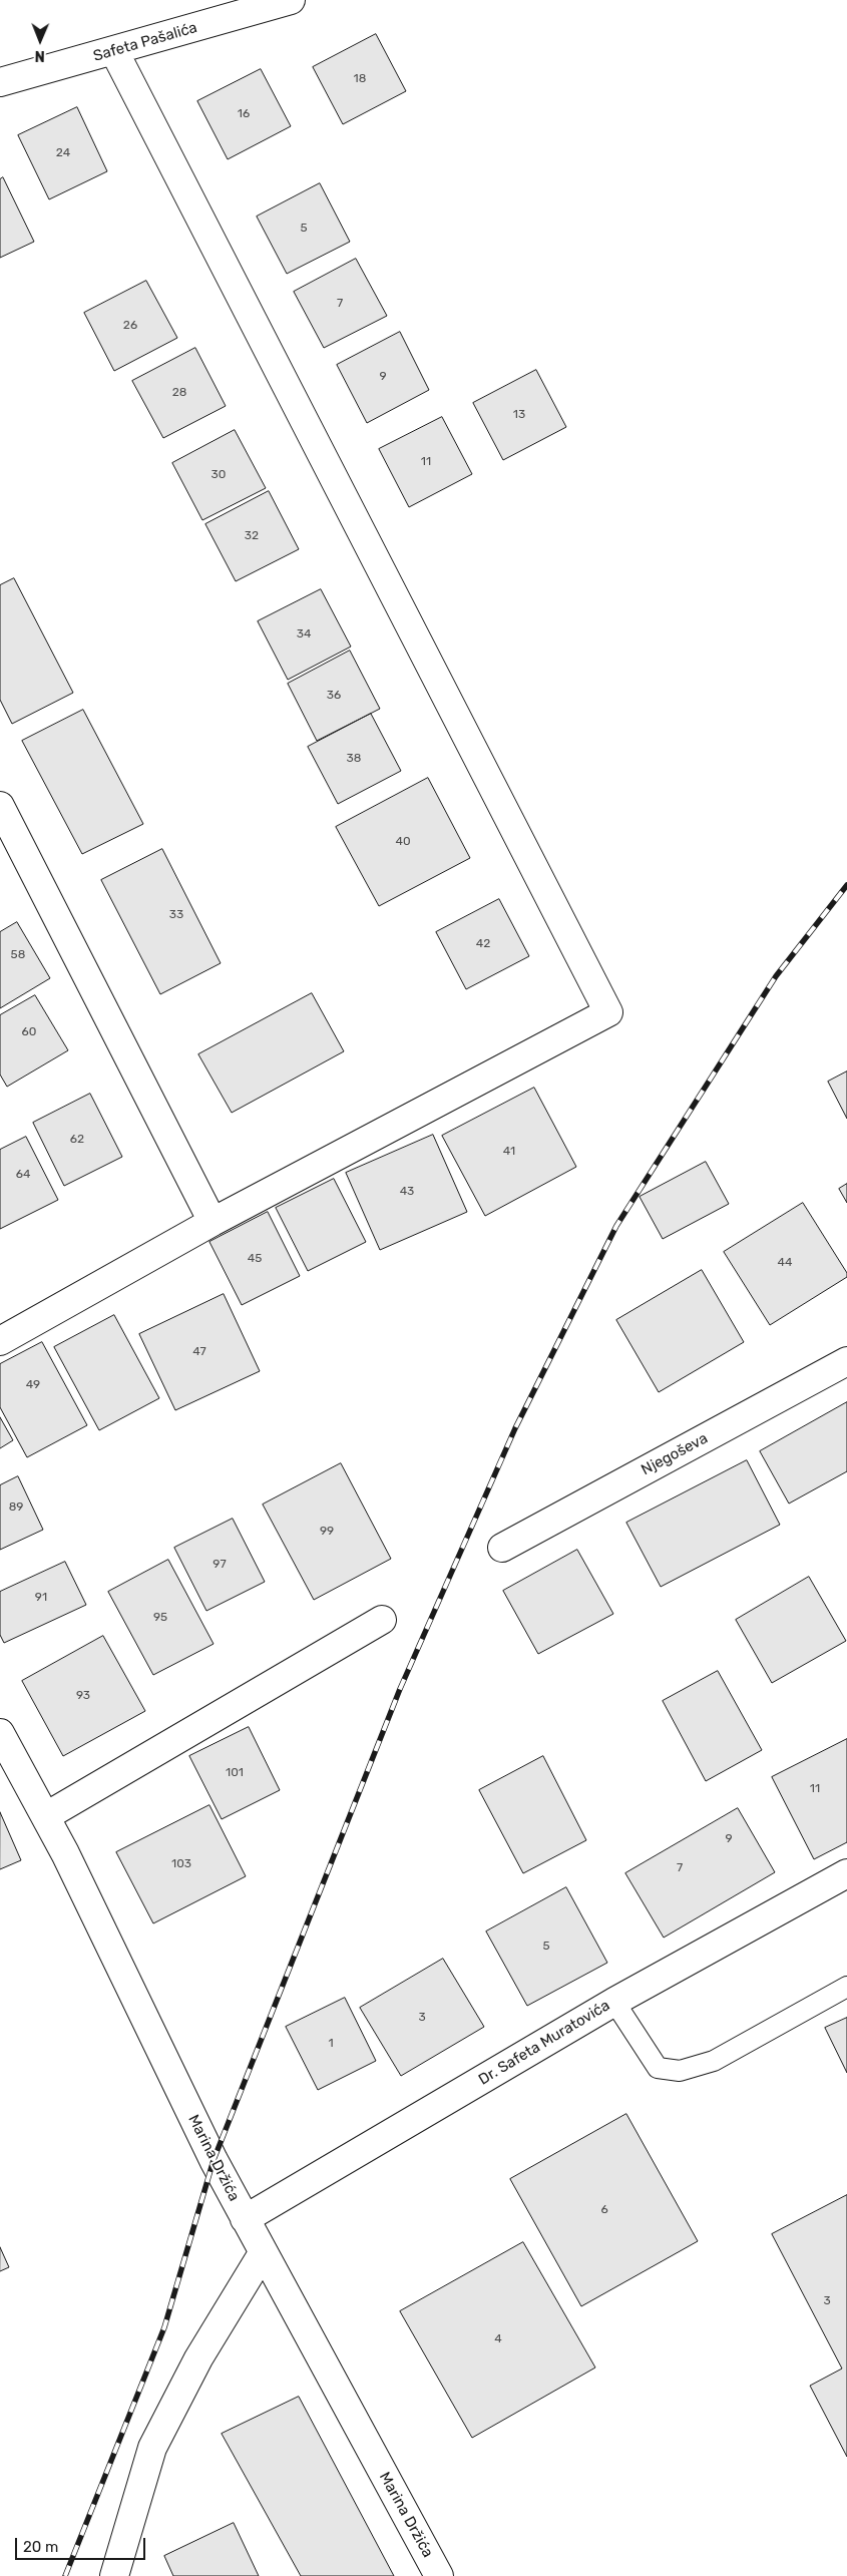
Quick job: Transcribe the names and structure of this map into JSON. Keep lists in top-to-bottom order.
{
  "streets": {
    "street": [
      "Safeta Pašalića",
      "Njegoševa",
      "Dr. Safeta Muratovića",
      "Marina Držića"
    ]
  },
  "crossings": [
    ["Dr. Safeta Muratovića", "Marina Držića"]
  ],
  "house_numbers": [
    "18",
    "16",
    "24",
    "5",
    "7",
    "26",
    "9",
    "28",
    "13",
    "11",
    "30",
    "32",
    "34",
    "36",
    "38",
    "40",
    "33",
    "42",
    "58",
    "60",
    "62",
    "41",
    "64",
    "43",
    "45",
    "44",
    "47",
    "49",
    "89",
    "99",
    "97",
    "91",
    "95",
    "93",
    "101",
    "11",
    "9",
    "103",
    "7",
    "5",
    "3",
    "1",
    "6",
    "3",
    "4"
  ],
  "scale_bar": "20 m",
  "north": "bottom"
}
